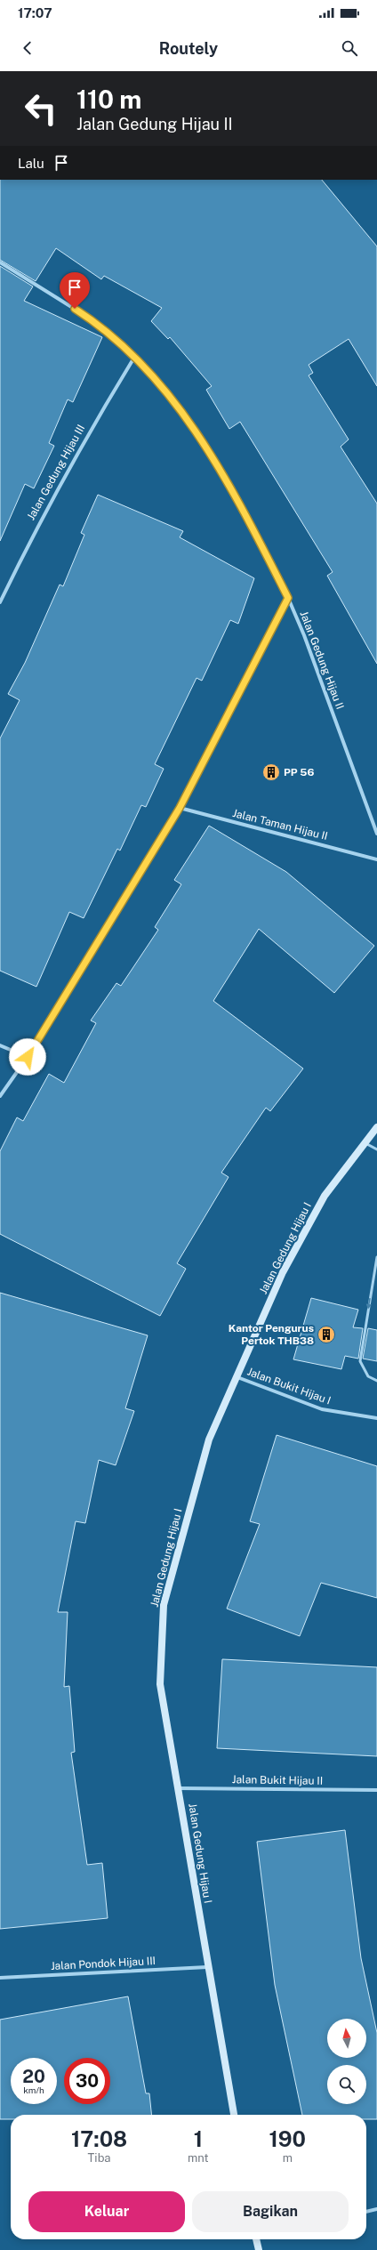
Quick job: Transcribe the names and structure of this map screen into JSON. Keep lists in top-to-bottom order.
{
  "streets": {
    "street": [
      "Jalan Gedung Hijau III",
      "Jalan Gedung Hijau II",
      "Jalan Taman Hijau II",
      "Jalan Gedung Hijau I",
      "Jalan Bukit Hijau I",
      "Jalan Bukit Hijau II",
      "Jalan Pondok Hijau III"
    ]
  },
  "crossings": [
    ["Jalan Gedung Hijau III", "Jalan Gedung Hijau II"],
    ["Jalan Gedung Hijau I", "Jalan Bukit Hijau I"],
    ["Jalan Gedung Hijau I", "Jalan Bukit Hijau II"],
    ["Jalan Gedung Hijau I", "Jalan Pondok Hijau III"]
  ],
  "places": {
    "building": ["PP 56", "Kantor Pengurus Pertok THB38"]
  },
  "north": "top",
  "page": {
    "status": "17:07",
    "header": "Routely",
    "turn": ["110 m", "Jalan Gedung Hijau II"],
    "then": "Lalu",
    "speed": "20 km/h",
    "limit": "30",
    "eta": [
      "17:08",
      "Tiba",
      "1",
      "mnt",
      "190",
      "m"
    ],
    "buttons": ["Keluar", "Bagikan"]
  }
}
